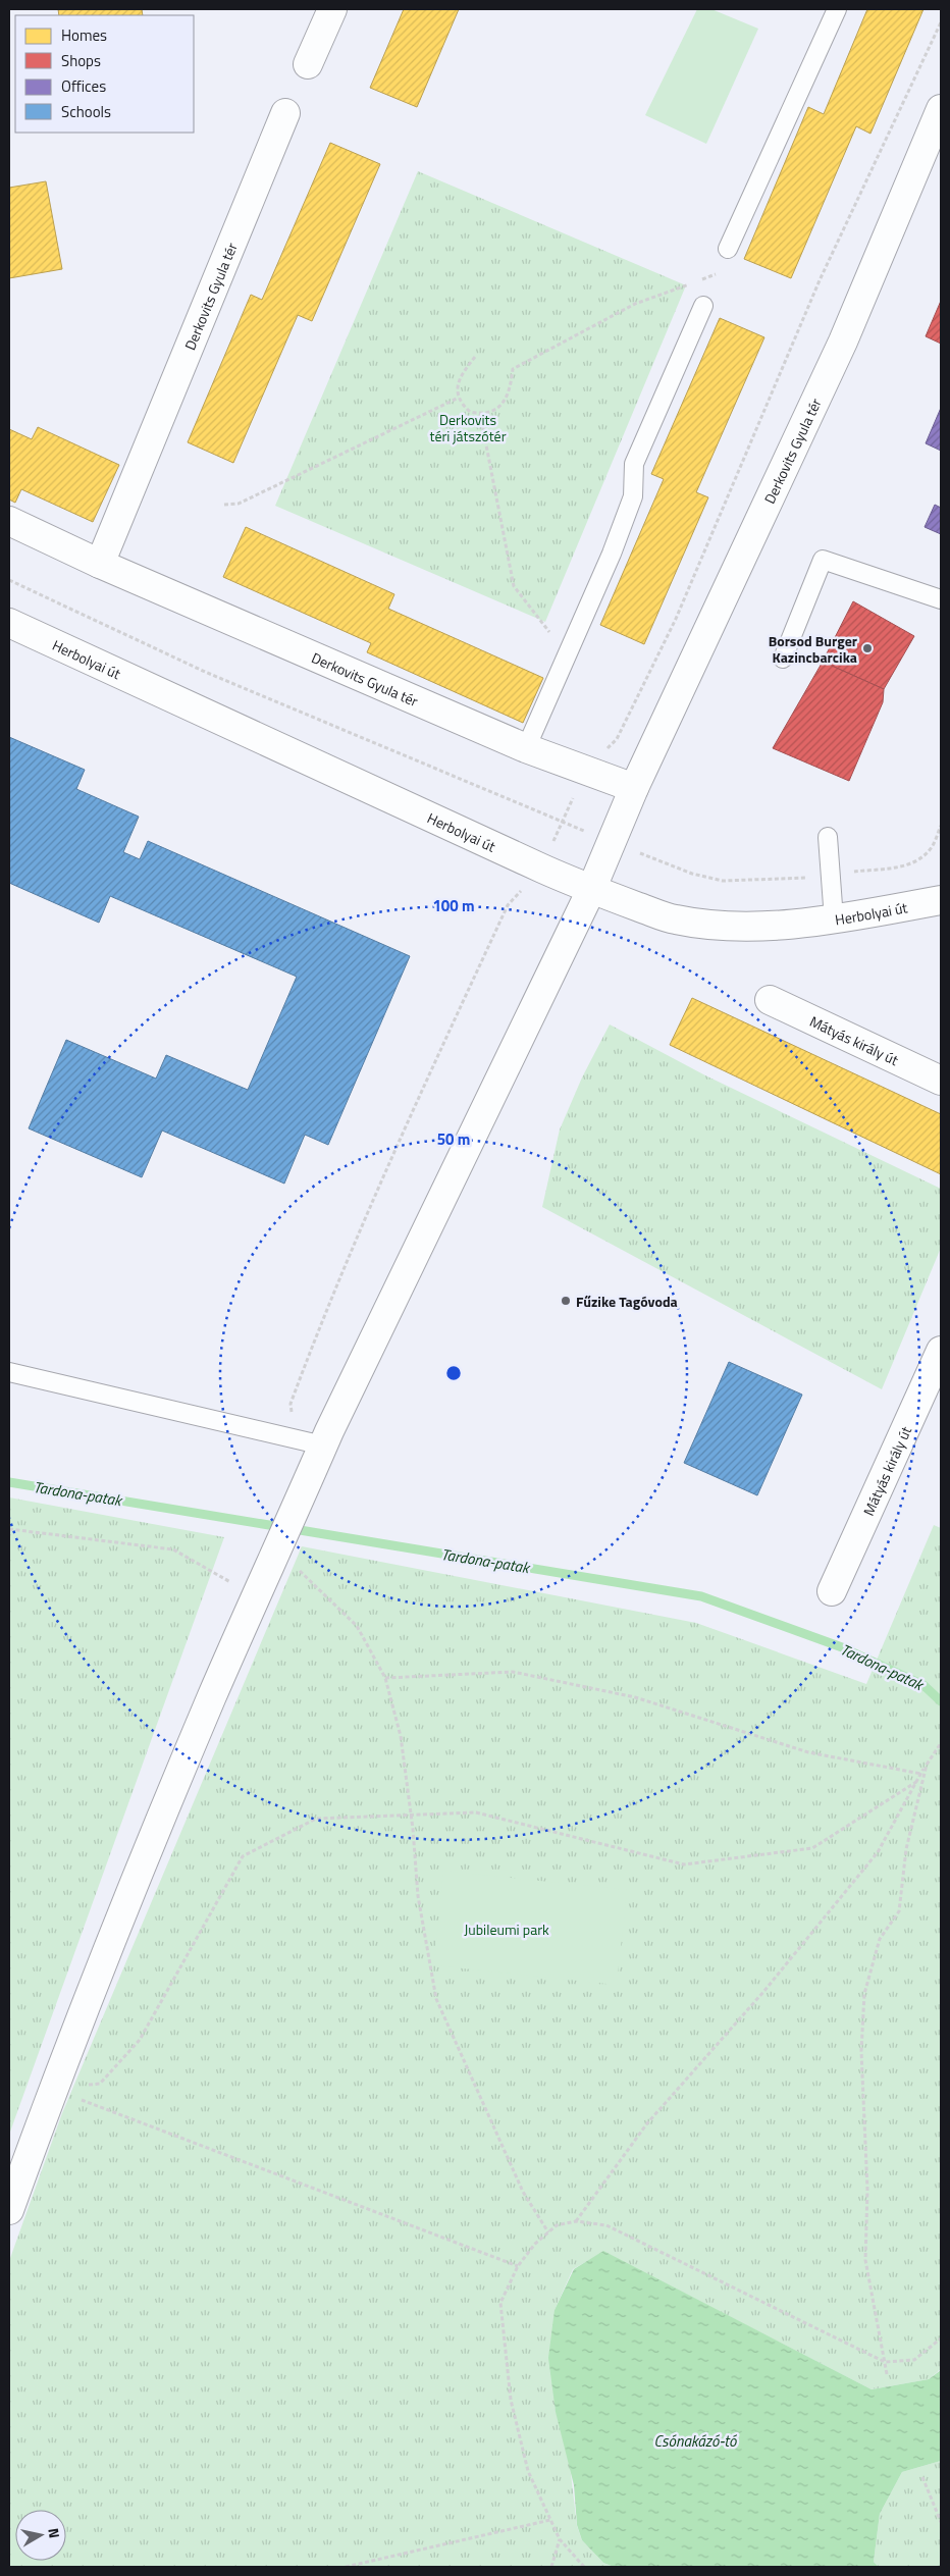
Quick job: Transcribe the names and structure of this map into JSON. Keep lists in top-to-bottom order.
{
  "streets": {
    "street": ["Derkovits Gyula tér", "Herbolyai út", "Mátyás király út"]
  },
  "crossings": [
    ["Derkovits Gyula tér", "Herbolyai út"]
  ],
  "water": ["Tardona-patak", "Csónakázó-tó"],
  "parks": ["Derkovits téri játszótér", "Jubileumi park"],
  "places": ["Borsod Burger Kazincbarcika", "Fűzike Tagóvoda"],
  "legend": [
    "Homes",
    "Shops",
    "Offices",
    "Schools"
  ],
  "north": "right",
  "rings": ["100 m", "50 m"]
}
